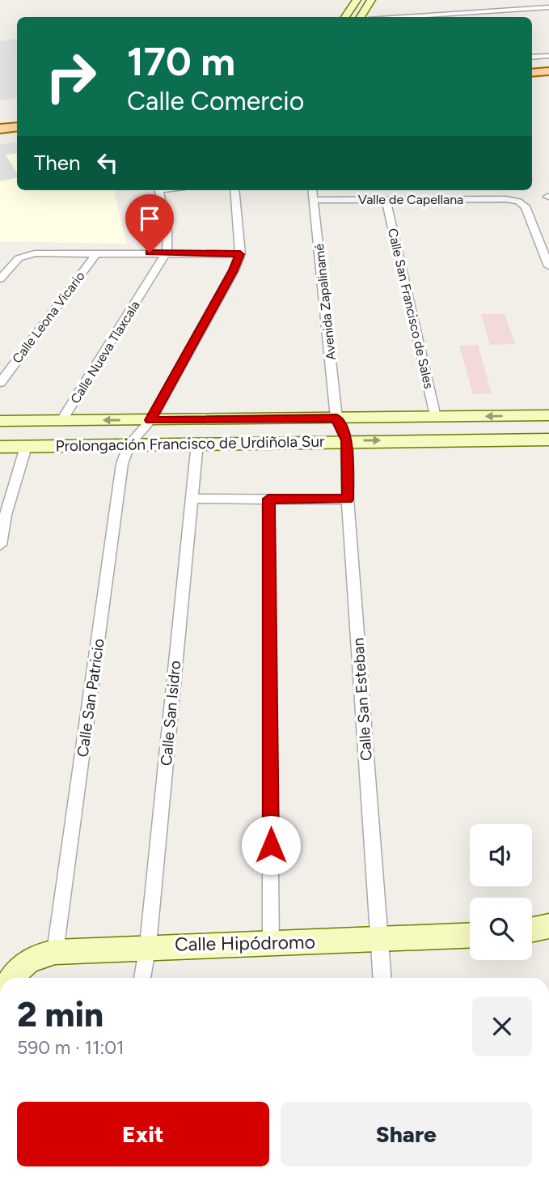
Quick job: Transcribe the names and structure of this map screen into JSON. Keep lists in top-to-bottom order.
{
  "streets": {
    "main road": ["Prolongación Francisco de Urdiñola Sur", "Calle Hipódromo"],
    "street": [
      "Valle de Capellana",
      "Avenida Zapalinamé",
      "Calle San Francisco de Sales",
      "Calle Leona Vicario",
      "Calle Nueva Tlaxcala",
      "Calle San Patricio",
      "Calle San Esteban",
      "Calle San Isidro"
    ]
  },
  "crossings": [
    ["Valle de Capellana", "Avenida Zapalinamé"],
    ["Valle de Capellana", "Calle San Francisco de Sales"],
    ["Avenida Zapalinamé", "Prolongación Francisco de Urdiñola Sur"],
    ["Avenida Zapalinamé", "Calle San Esteban"],
    ["Calle San Francisco de Sales", "Prolongación Francisco de Urdiñola Sur"],
    ["Calle Nueva Tlaxcala", "Prolongación Francisco de Urdiñola Sur"],
    ["Prolongación Francisco de Urdiñola Sur", "Calle San Patricio"],
    ["Prolongación Francisco de Urdiñola Sur", "Calle San Esteban"],
    ["Prolongación Francisco de Urdiñola Sur", "Calle San Isidro"],
    ["Calle San Patricio", "Calle Hipódromo"],
    ["Calle San Esteban", "Calle Hipódromo"],
    ["Calle San Isidro", "Calle Hipódromo"]
  ],
  "page": {
    "turn": ["170 m", "Calle Comercio"],
    "then": "Then",
    "heading": ["2 min", "590 m · 11:01"],
    "buttons": ["Exit", "Share"]
  }
}
